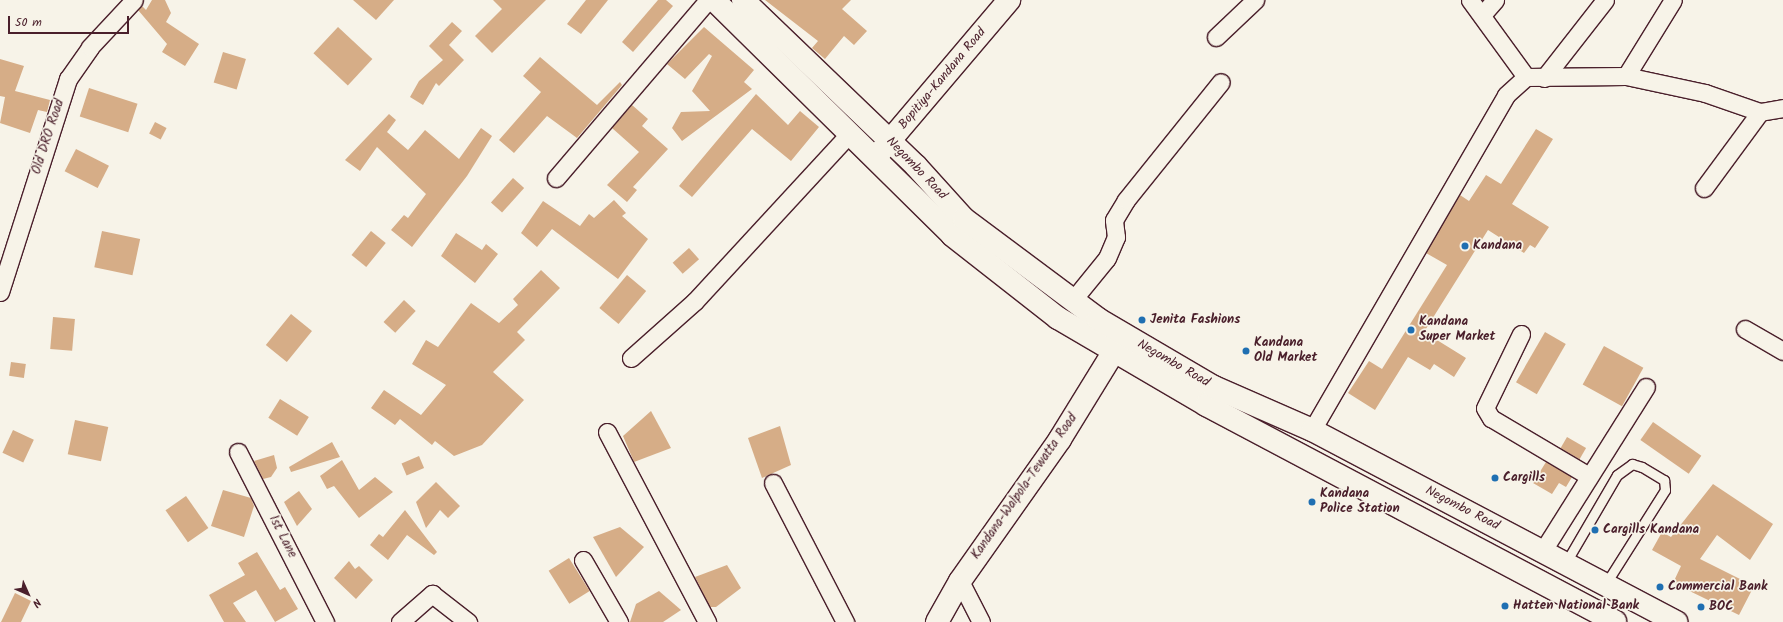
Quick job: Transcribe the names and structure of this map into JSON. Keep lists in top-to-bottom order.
{
  "streets": {
    "main road": ["Bopitiya-Kandana Road", "Negombo Road", "Kandana-Walpola-Tewatta Road"],
    "street": ["Old DRO Road", "1st Lane"]
  },
  "crossings": [
    ["Bopitiya-Kandana Road", "Negombo Road"],
    ["Negombo Road", "Kandana-Walpola-Tewatta Road"]
  ],
  "places": [
    "Kandana",
    "Jenita Fashions",
    "Kandana Super Market",
    "Kandana Old Market",
    "Cargills",
    "Kandana Police Station",
    "Cargills Kandana",
    "Commercial Bank",
    "Hatten National Bank",
    "BOC"
  ],
  "scale_bar": "50 m",
  "north": "bottom right"
}
